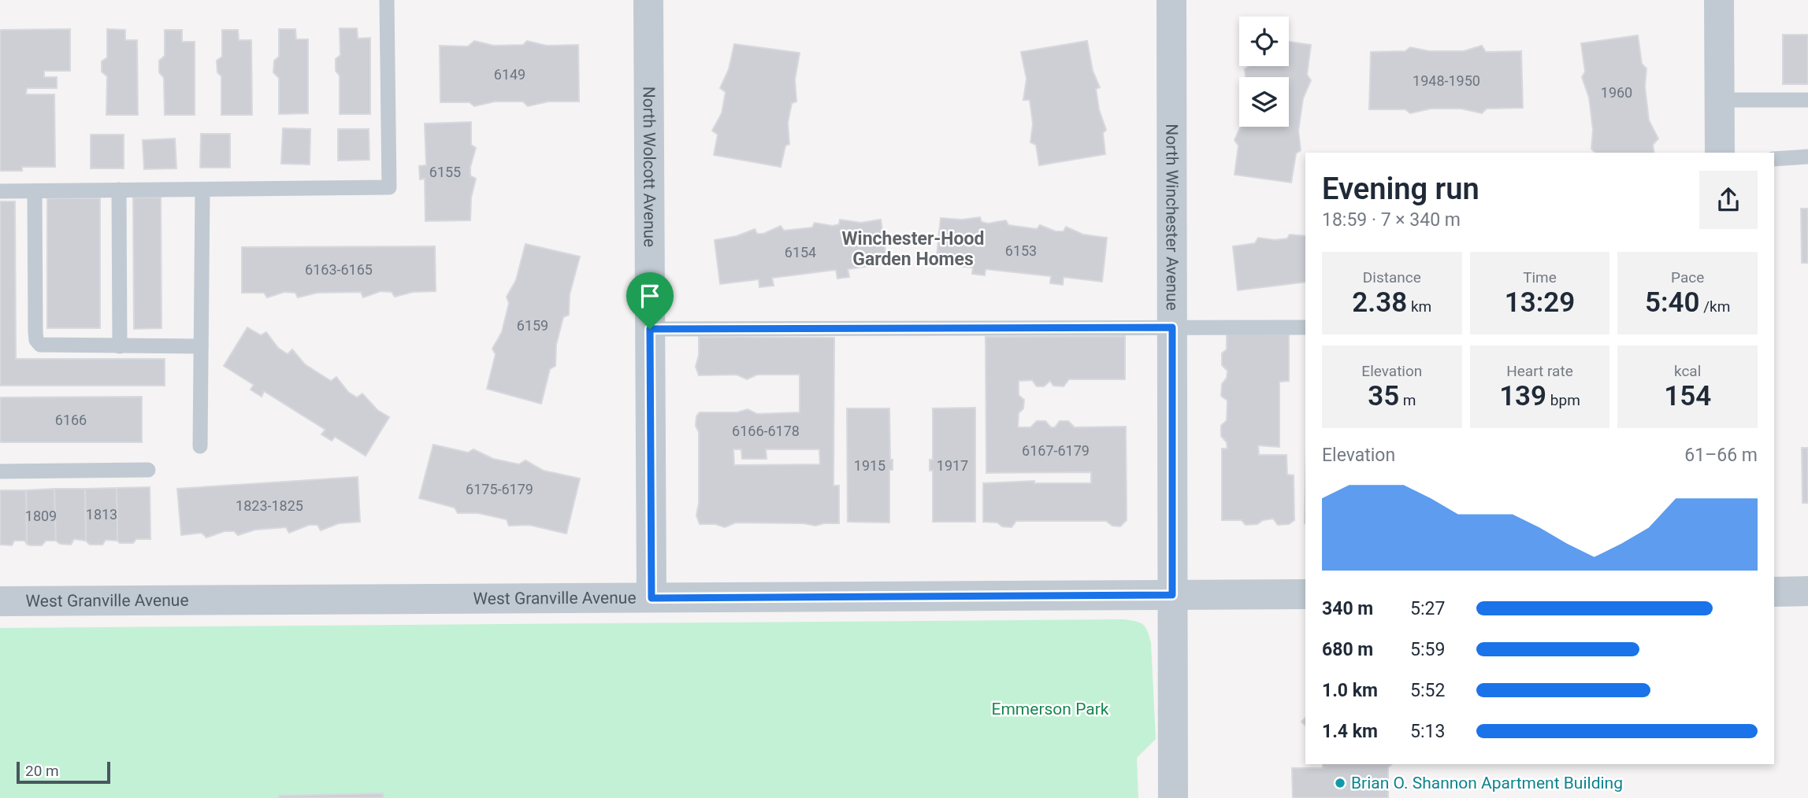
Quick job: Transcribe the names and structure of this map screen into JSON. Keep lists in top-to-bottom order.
{
  "streets": {
    "street": ["North Wolcott Avenue", "North Winchester Avenue", "West Granville Avenue"]
  },
  "crossings": [
    ["North Wolcott Avenue", "West Granville Avenue"],
    ["North Winchester Avenue", "West Granville Avenue"]
  ],
  "districts": ["Winchester-Hood Garden Homes"],
  "parks": ["Emmerson Park"],
  "places": ["Brian O. Shannon Apartment Building"],
  "house_numbers": [
    "6149",
    "1948-1950",
    "1960",
    "6155",
    "6153",
    "6154",
    "6163-6165",
    "6159",
    "6166",
    "6166-6178",
    "6167-6179",
    "1915",
    "1917",
    "6175-6179",
    "1823-1825",
    "1813",
    "1809"
  ],
  "scale_bar": "20 m",
  "page": {
    "heading": ["Evening run", "18:59 · 7 × 340 m"],
    "stats": [
      ["Distance", "2.38 km"],
      ["Time", "13:29"],
      ["Pace", "5:40 /km"],
      ["Elevation", "35 m"],
      ["Heart rate", "139 bpm"],
      ["kcal", "154"]
    ],
    "chart": ["Elevation", "61–66 m"],
    "list": [
      {
        "name": "340 m",
        "note": "5:27"
      },
      {
        "name": "680 m",
        "note": "5:59"
      },
      {
        "name": "1.0 km",
        "note": "5:52"
      },
      {
        "name": "1.4 km",
        "note": "5:13"
      }
    ],
    "scale": "20 m"
  }
}
